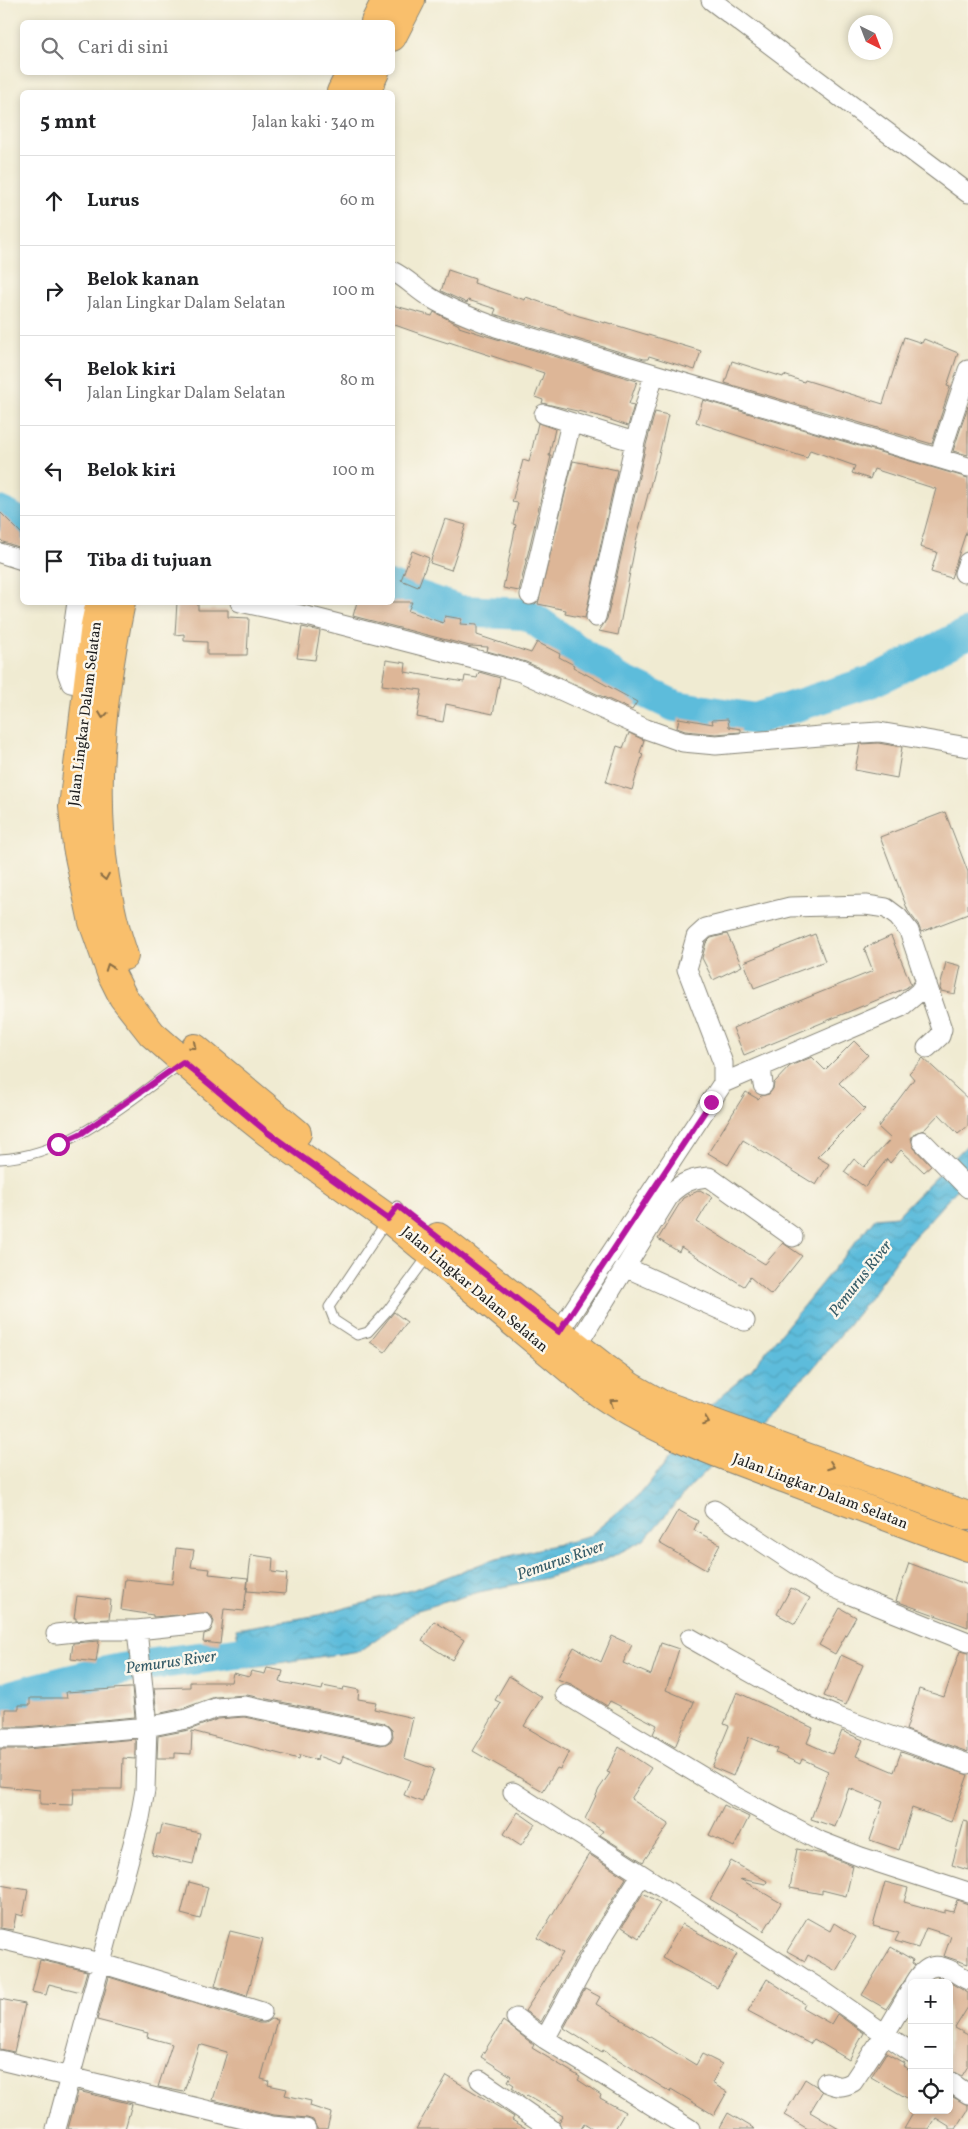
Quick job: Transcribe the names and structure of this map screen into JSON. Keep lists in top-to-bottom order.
{
  "streets": {
    "main road": ["Jalan Lingkar Dalam Selatan"]
  },
  "water": ["Pemurus River"],
  "north": "bottom right",
  "page": {
    "search": "Cari di sini",
    "heading": ["5 mnt", "Jalan kaki · 340 m"],
    "list": [
      ["Lurus", "60 m"],
      ["Belok kanan", "Jalan Lingkar Dalam Selatan", "100 m"],
      ["Belok kiri", "Jalan Lingkar Dalam Selatan", "80 m"],
      ["Belok kiri", "100 m"],
      "Tiba di tujuan"
    ],
    "map_buttons": ["+", "−"]
  }
}
